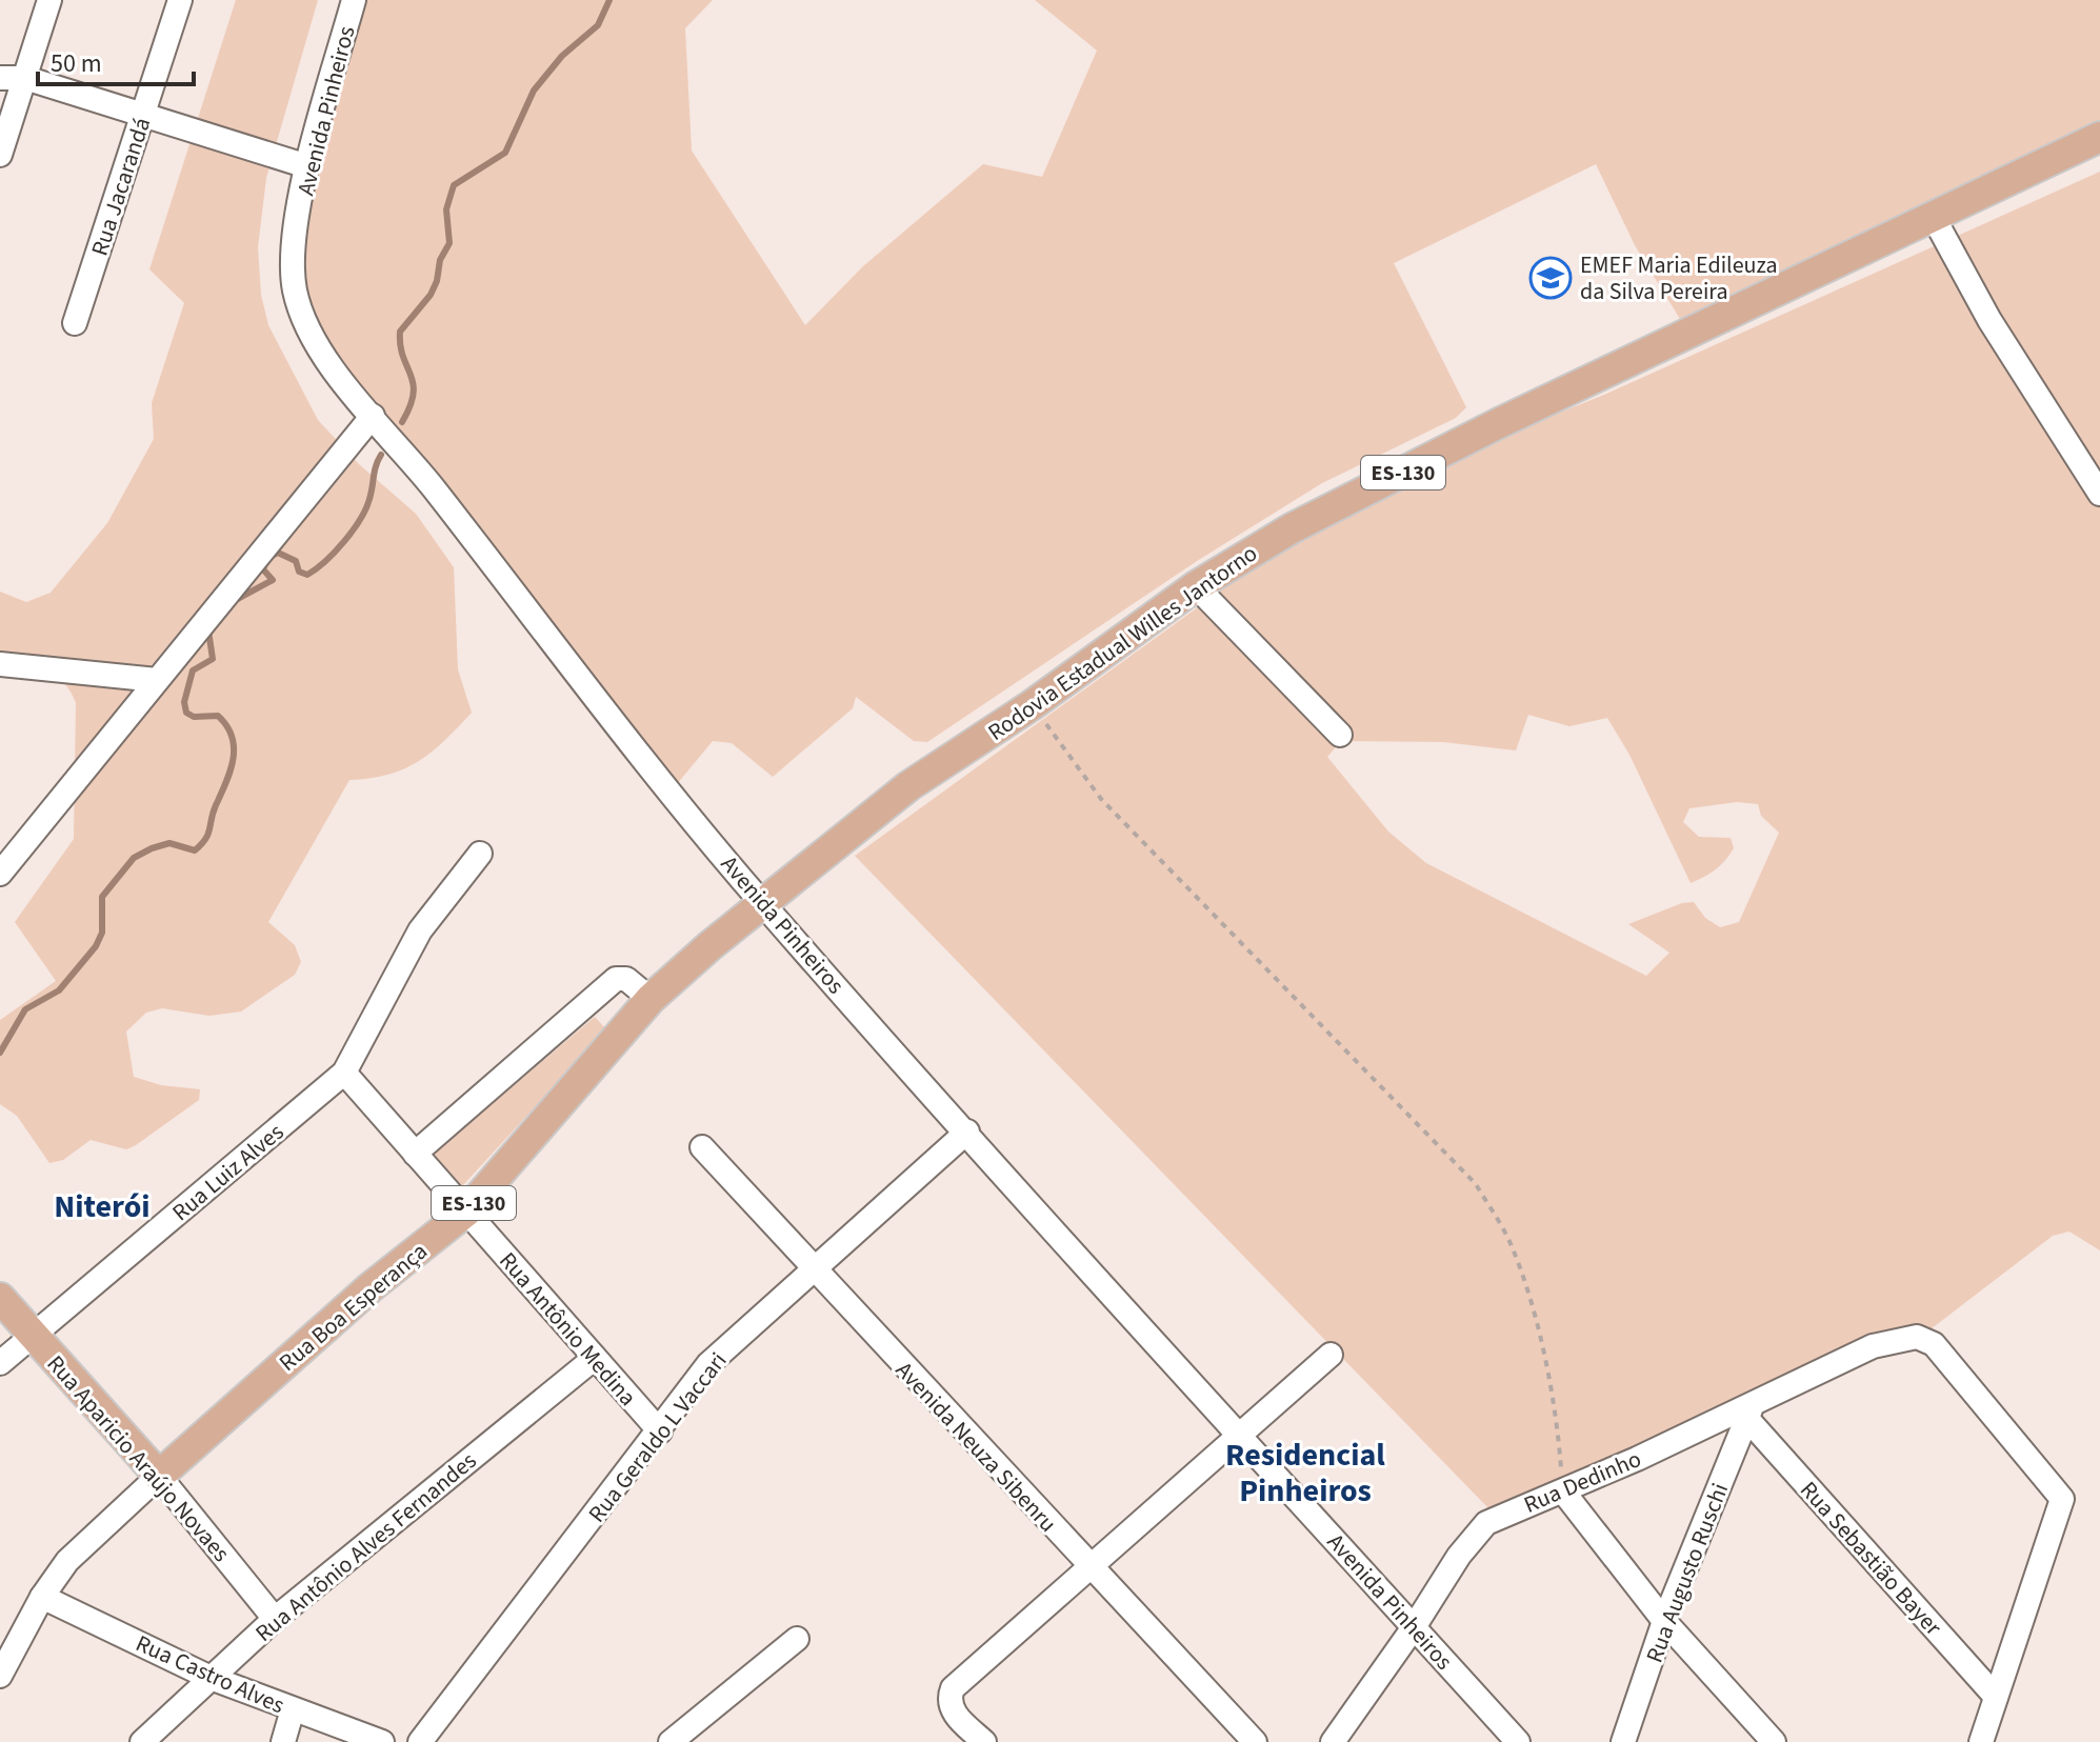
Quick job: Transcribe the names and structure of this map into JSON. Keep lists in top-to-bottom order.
{
  "streets": {
    "main road": [
      "ES-130",
      "Rodovia Estadual Willes Jantorno",
      "Rua Boa Esperança",
      "Rua Aparicio Araújo Novaes"
    ],
    "street": [
      "Avenida Pinheiros",
      "Rua Jacarandá",
      "Rua Luiz Alves",
      "Rua Antônio Medina",
      "Rua Geraldo L Vaccari",
      "Avenida Neuza Sibenru",
      "Rua Dedinho",
      "Rua Antônio Alves Fernandes",
      "Rua Sebastião Bayer",
      "Rua Augusto Ruschi",
      "Rua Castro Alves"
    ]
  },
  "crossings": [
    ["Avenida Pinheiros", "Rodovia Estadual Willes Jantorno"],
    ["Avenida Pinheiros", "Rua Boa Esperança"],
    ["Avenida Pinheiros", "Rua Geraldo L Vaccari"],
    ["Avenida Pinheiros", "Rua Dedinho"],
    ["Rodovia Estadual Willes Jantorno", "Rua Boa Esperança"],
    ["Rua Luiz Alves", "Rua Antônio Medina"],
    ["Rua Luiz Alves", "Rua Aparicio Araújo Novaes"],
    ["Rua Boa Esperança", "Rua Antônio Medina"],
    ["Rua Boa Esperança", "Rua Aparicio Araújo Novaes"],
    ["Rua Boa Esperança", "Rua Castro Alves"],
    ["Rua Antônio Medina", "Rua Geraldo L Vaccari"],
    ["Rua Antônio Medina", "Rua Antônio Alves Fernandes"],
    ["Rua Geraldo L Vaccari", "Avenida Neuza Sibenru"],
    ["Rua Aparicio Araújo Novaes", "Rua Antônio Alves Fernandes"],
    ["Rua Dedinho", "Rua Sebastião Bayer"],
    ["Rua Dedinho", "Rua Augusto Ruschi"],
    ["Rua Antônio Alves Fernandes", "Rua Castro Alves"],
    ["Rua Sebastião Bayer", "Rua Augusto Ruschi"]
  ],
  "districts": ["Niterói", "Residencial Pinheiros"],
  "places": {
    "school or university": ["EMEF Maria Edileuza da Silva Pereira"]
  },
  "scale_bar": "50 m"
}
